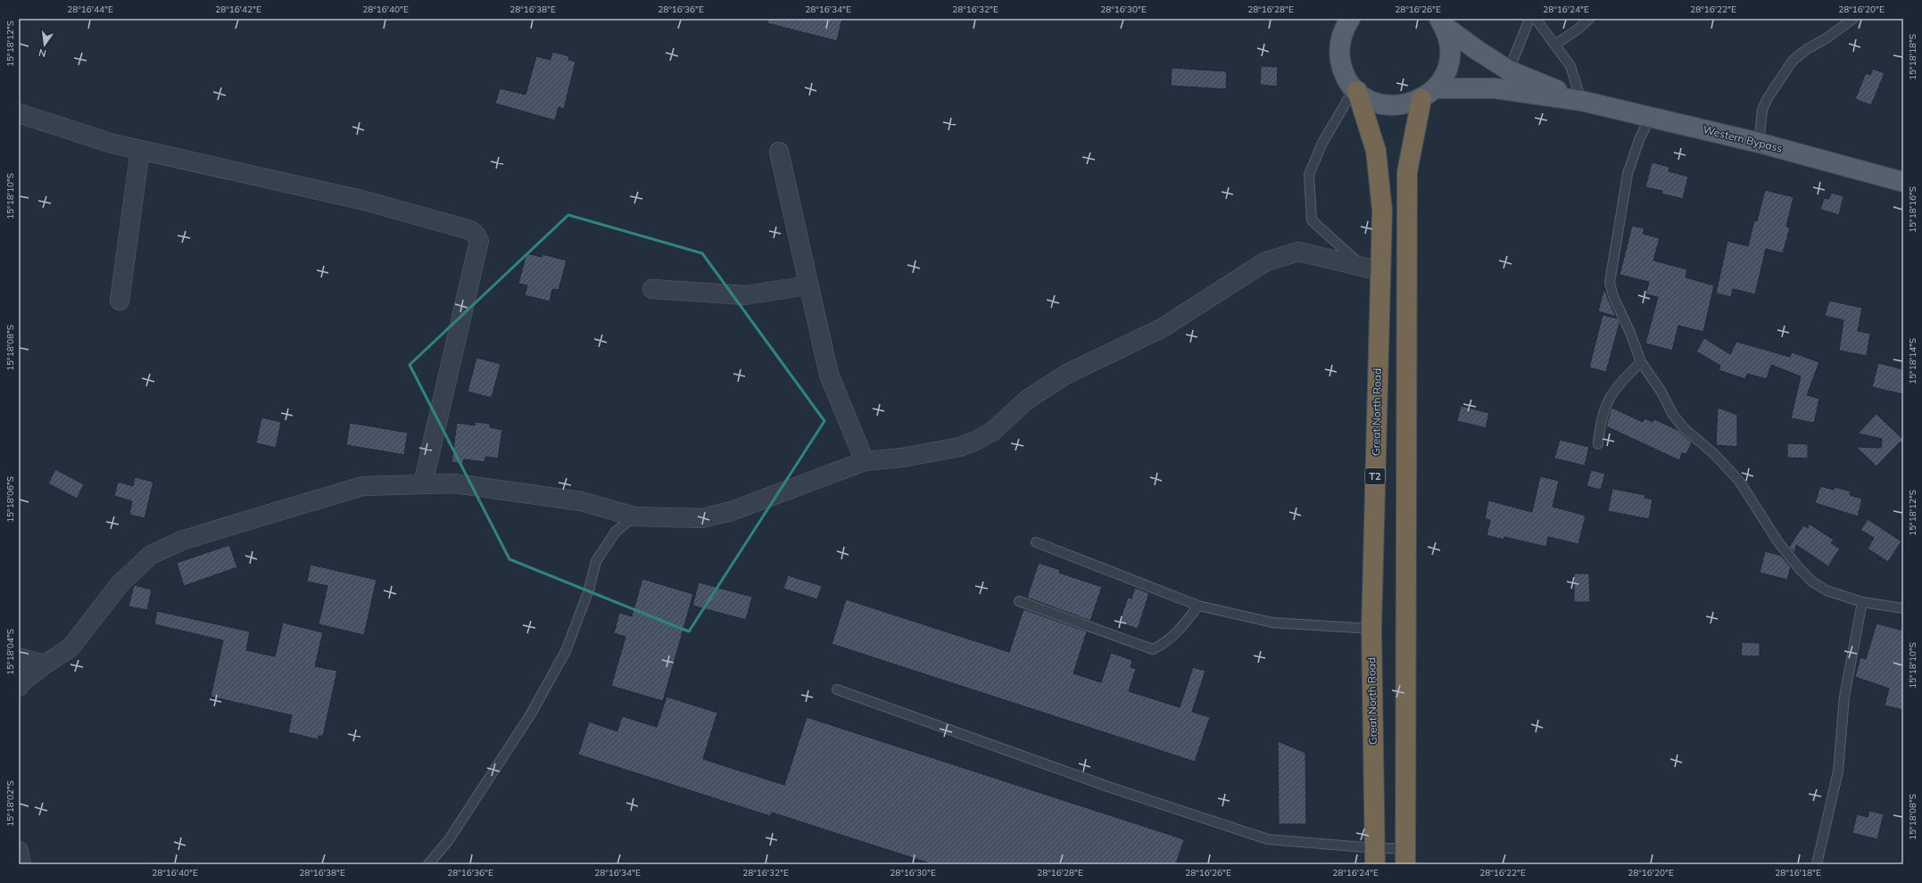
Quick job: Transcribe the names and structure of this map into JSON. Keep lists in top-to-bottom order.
{
  "streets": {
    "highway": ["Great North Road", "T2"],
    "main road": ["Western Bypass"]
  },
  "north": "bottom",
  "coordinates": [
    "28°16'44\"E",
    "28°16'42\"E",
    "28°16'40\"E",
    "28°16'38\"E",
    "28°16'36\"E",
    "28°16'34\"E",
    "28°16'32\"E",
    "28°16'30\"E",
    "28°16'28\"E",
    "28°16'26\"E",
    "28°16'24\"E",
    "28°16'22\"E",
    "28°16'20\"E",
    "15°18'12\"S",
    "15°18'18\"S",
    "15°18'10\"S",
    "15°18'16\"S",
    "15°18'08\"S",
    "15°18'14\"S",
    "15°18'06\"S",
    "15°18'04\"S",
    "15°18'02\"S",
    "28°16'18\"E"
  ]
}
